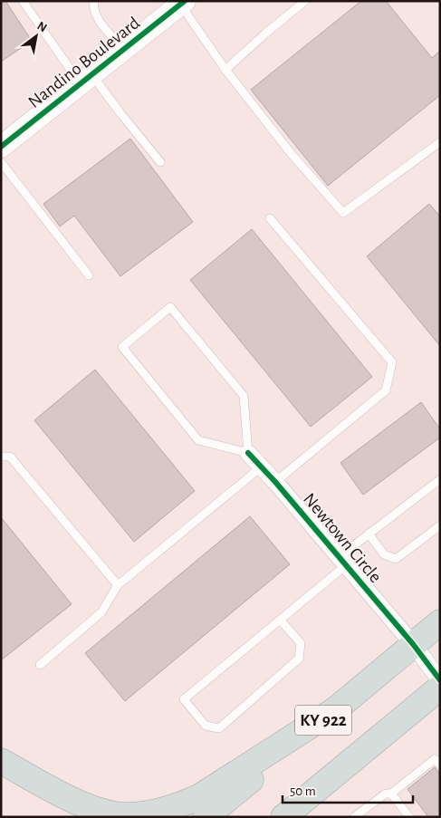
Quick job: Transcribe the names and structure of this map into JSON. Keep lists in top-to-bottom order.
{
  "streets": {
    "highway": ["KY 922"],
    "street": ["Nandino Boulevard", "Newtown Circle"]
  },
  "crossings": [
    ["Newtown Circle", "KY 922"]
  ],
  "scale_bar": "50 m",
  "north": "top right"
}
